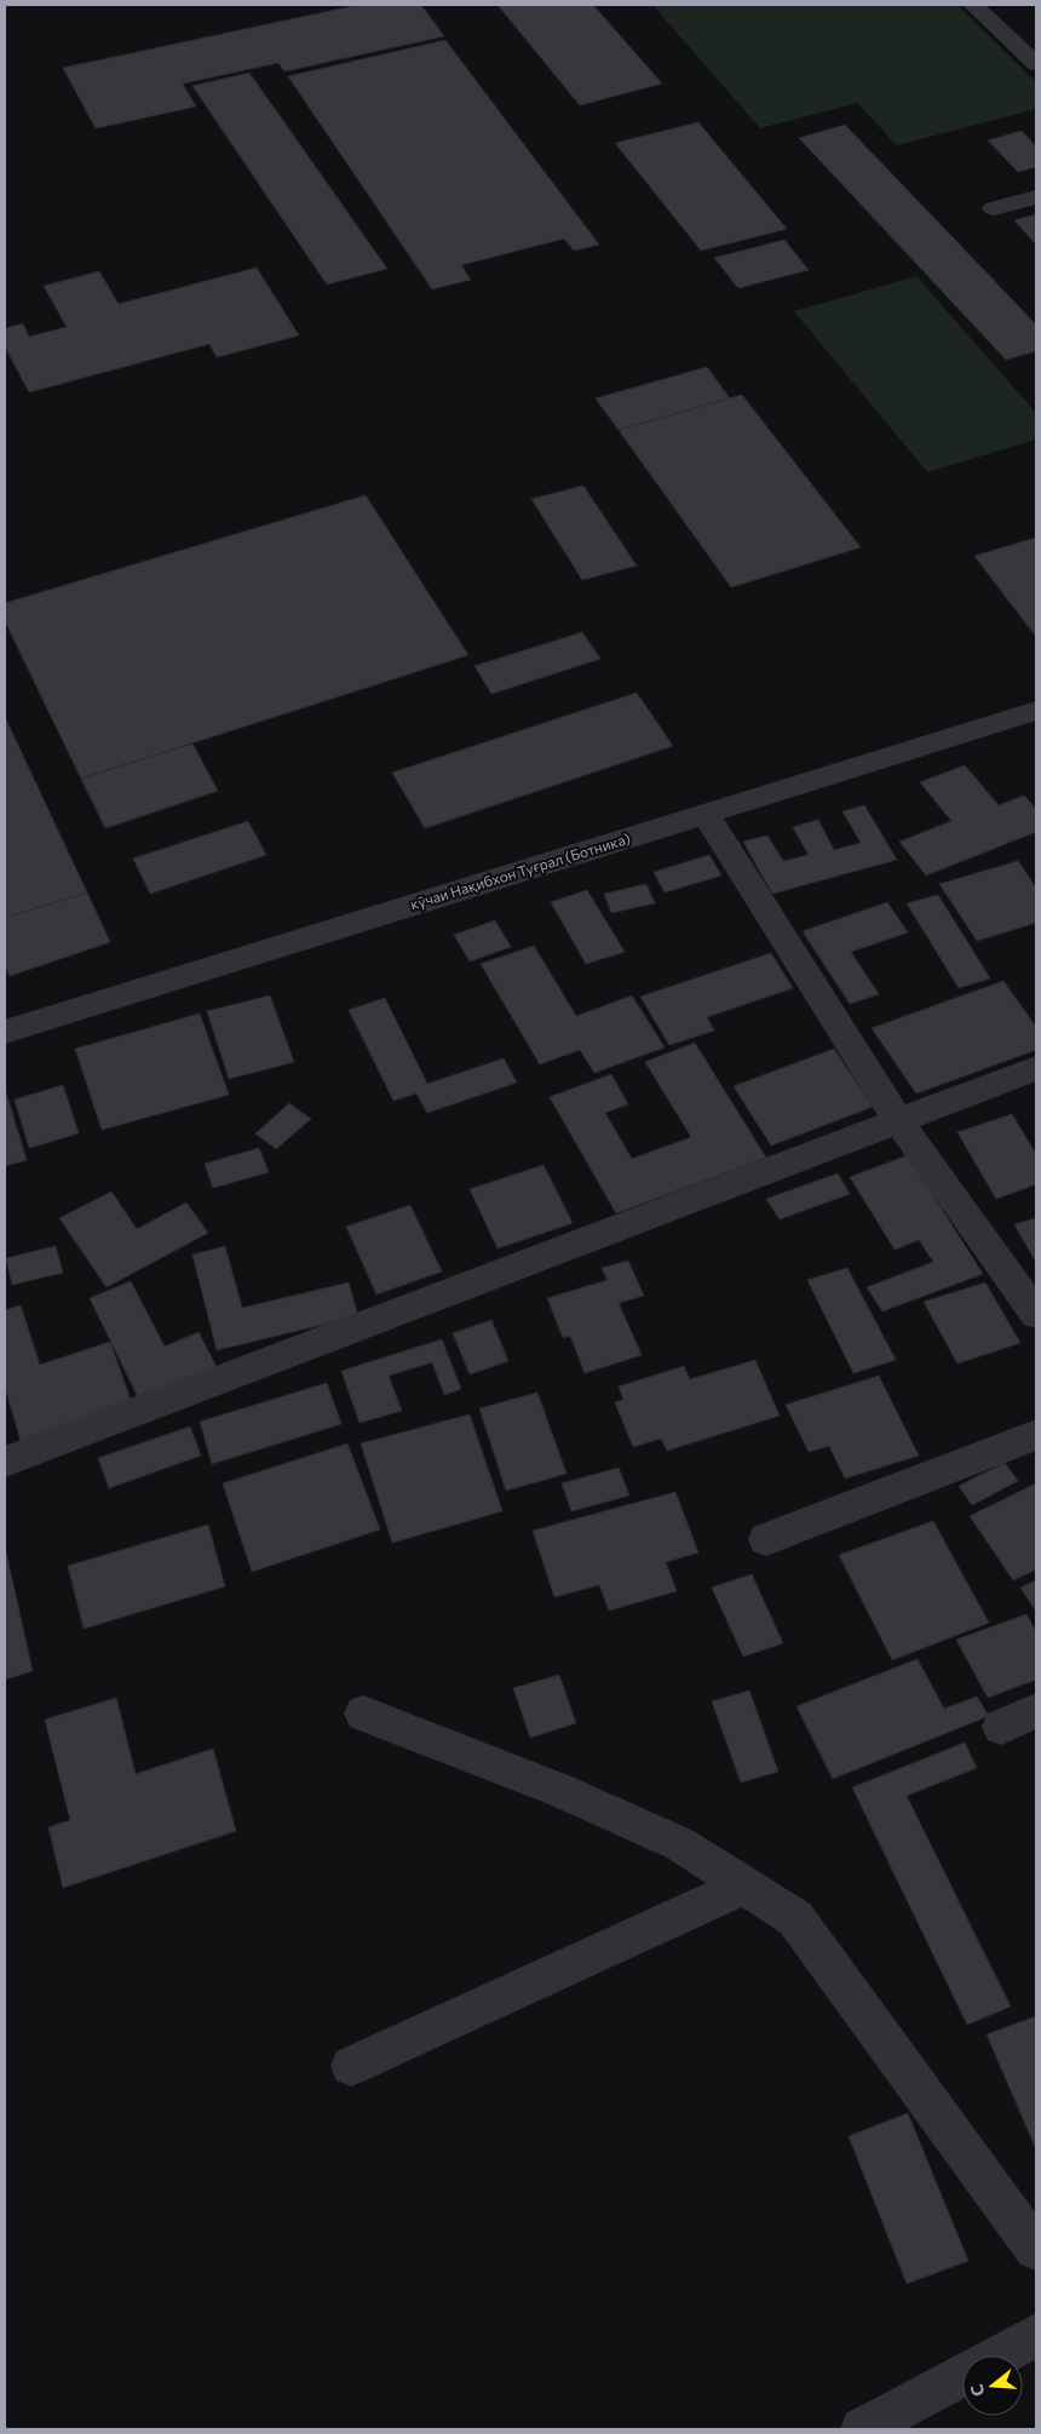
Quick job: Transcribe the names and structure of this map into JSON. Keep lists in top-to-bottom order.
{
  "streets": {
    "street": ["кӯчаи Нақибхон Туғрал (Ботника)"]
  },
  "north": "left"
}
